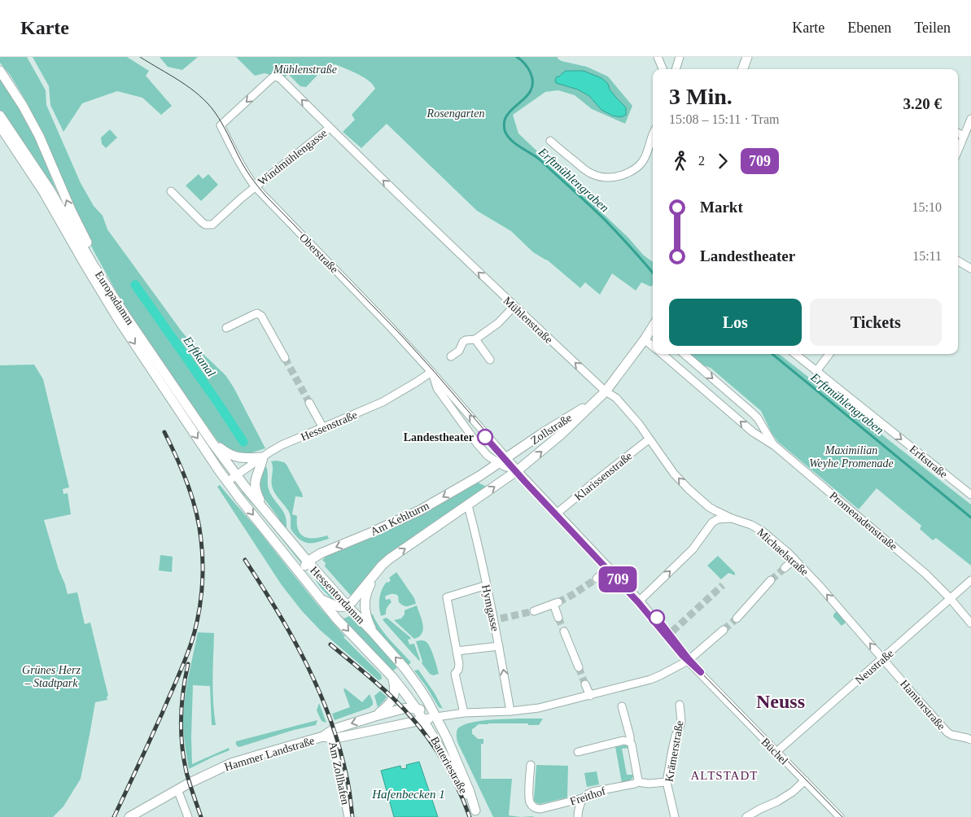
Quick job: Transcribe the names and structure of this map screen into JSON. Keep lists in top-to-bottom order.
{
  "streets": {
    "main road": [
      "Europadamm",
      "Zollstraße",
      "Am Kehlturm",
      "Hessentordamm",
      "Hammer Landstraße",
      "Batteriestraße"
    ],
    "street": [
      "Windmühlengasse",
      "Oberstraße",
      "Mühlenstraße",
      "Hessenstraße",
      "Erftstraße",
      "Klarissenstraße",
      "Promenadenstraße",
      "Michaelstraße",
      "Hymgasse",
      "Neustraße",
      "Hamtorstraße",
      "Krämerstraße",
      "Büchel",
      "Am Zollhafen",
      "Freithof"
    ]
  },
  "crossings": [
    ["Windmühlengasse", "Oberstraße"],
    ["Windmühlengasse", "Mühlenstraße"],
    ["Oberstraße", "Mühlenstraße"],
    ["Oberstraße", "Hessenstraße"],
    ["Oberstraße", "Zollstraße"],
    ["Oberstraße", "Klarissenstraße"],
    ["Oberstraße", "Am Kehlturm"],
    ["Oberstraße", "Büchel"],
    ["Europadamm", "Hessenstraße"],
    ["Europadamm", "Hessentordamm"],
    ["Mühlenstraße", "Zollstraße"],
    ["Mühlenstraße", "Michaelstraße"],
    ["Hessenstraße", "Hessentordamm"],
    ["Zollstraße", "Am Kehlturm"],
    ["Zollstraße", "Michaelstraße"],
    ["Klarissenstraße", "Michaelstraße"],
    ["Am Kehlturm", "Hessentordamm"],
    ["Am Kehlturm", "Hymgasse"],
    ["Promenadenstraße", "Neustraße"],
    ["Michaelstraße", "Neustraße"],
    ["Michaelstraße", "Hamtorstraße"],
    ["Hessentordamm", "Hammer Landstraße"],
    ["Hessentordamm", "Batteriestraße"],
    ["Neustraße", "Hamtorstraße"],
    ["Neustraße", "Büchel"],
    ["Krämerstraße", "Freithof"],
    ["Hammer Landstraße", "Batteriestraße"],
    ["Hammer Landstraße", "Am Zollhafen"]
  ],
  "one_way": ["Mühlenstraße", "Erftstraße", "Michaelstraße"],
  "districts": ["Neuss", "ALTSTADT"],
  "water": ["Erftmühlengraben", "Erftkanal", "Hafenbecken 1"],
  "parks": [
    "Mühlenstraße",
    "Rosengarten",
    "Maximilian Weyhe Promenade",
    "Grünes Herz – Stadtpark"
  ],
  "places": ["Landestheater"],
  "lines": ["tram line 709"],
  "page": {
    "header": "Karte",
    "nav": ["Karte", "Ebenen", "Teilen"],
    "on_map": "709",
    "heading": ["3 Min.", "15:08 – 15:11 · Tram", "3.20 €"],
    "legs": ["2", "709"],
    "list": [
      {
        "name": "Markt",
        "value": "15:10"
      },
      {
        "name": "Landestheater",
        "value": "15:11"
      }
    ],
    "buttons": ["Los", "Tickets"]
  }
}
